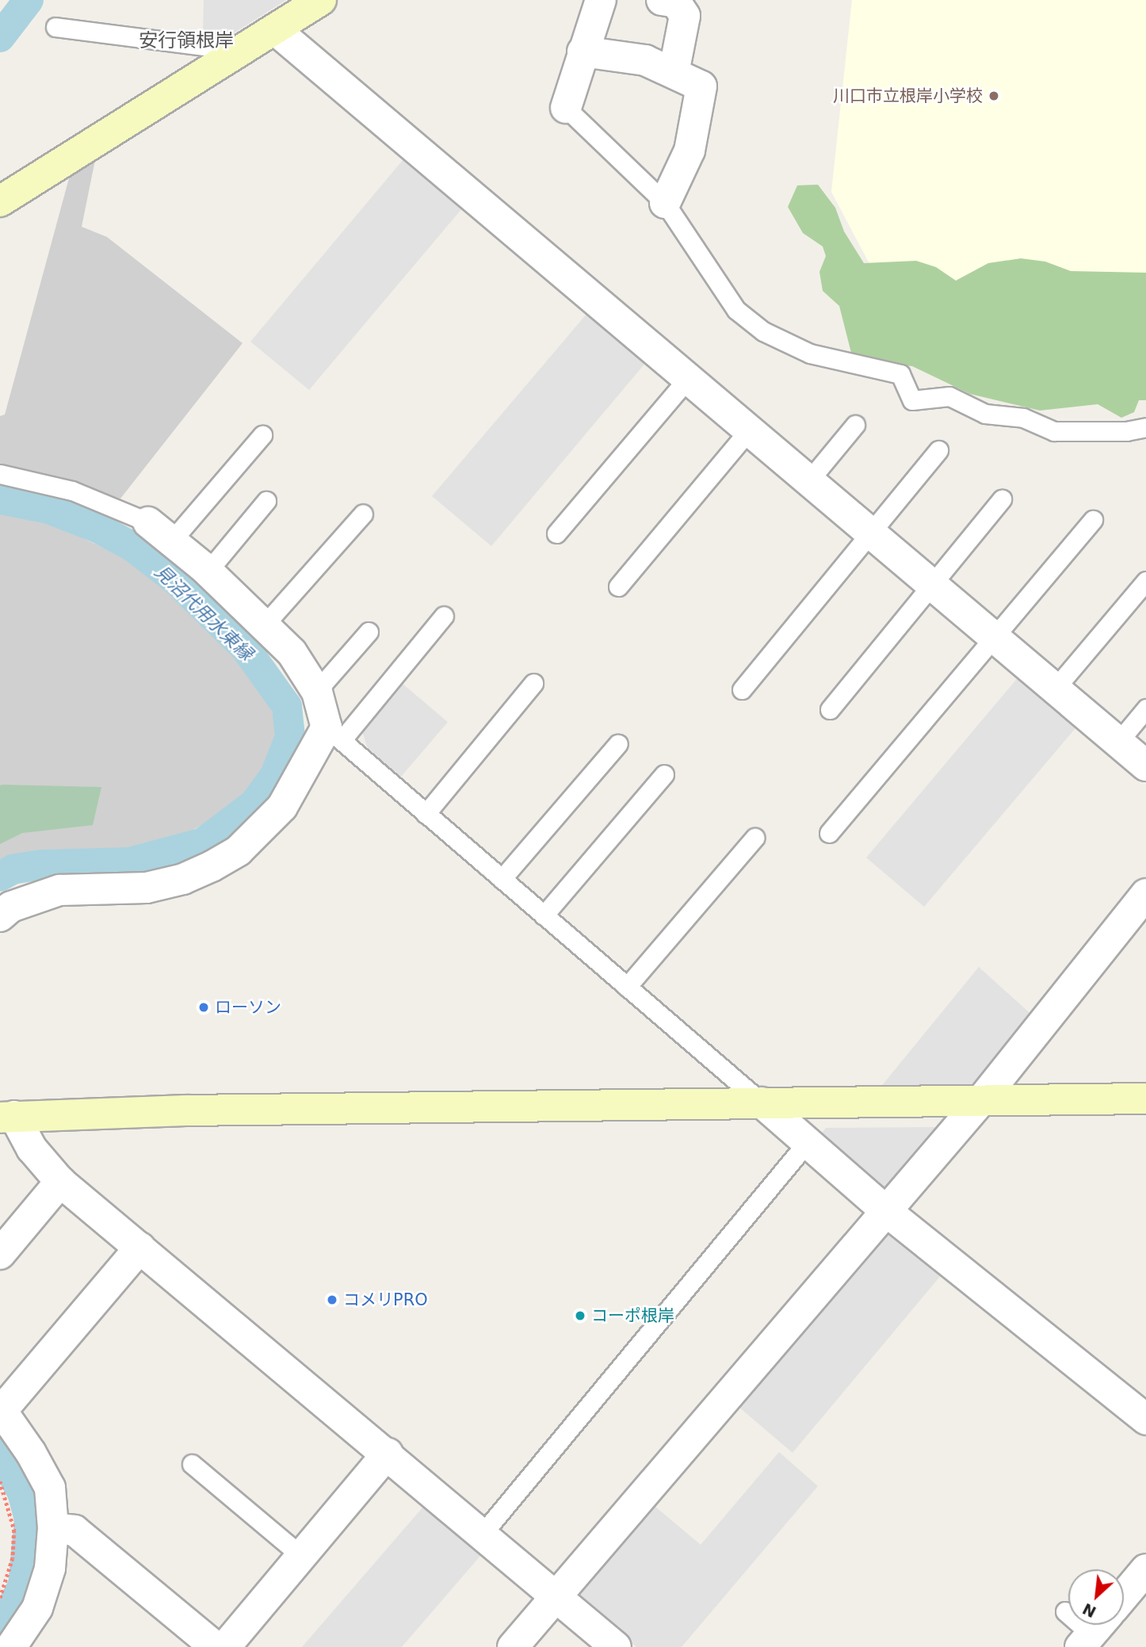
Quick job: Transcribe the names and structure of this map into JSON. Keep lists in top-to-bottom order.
{
  "districts": ["安行領根岸"],
  "water": ["見沼代用水東縁"],
  "places": [
    "川口市立根岸小学校",
    "ローソン",
    "コメリPRO",
    "コーポ根岸"
  ],
  "north": "bottom left"
}
